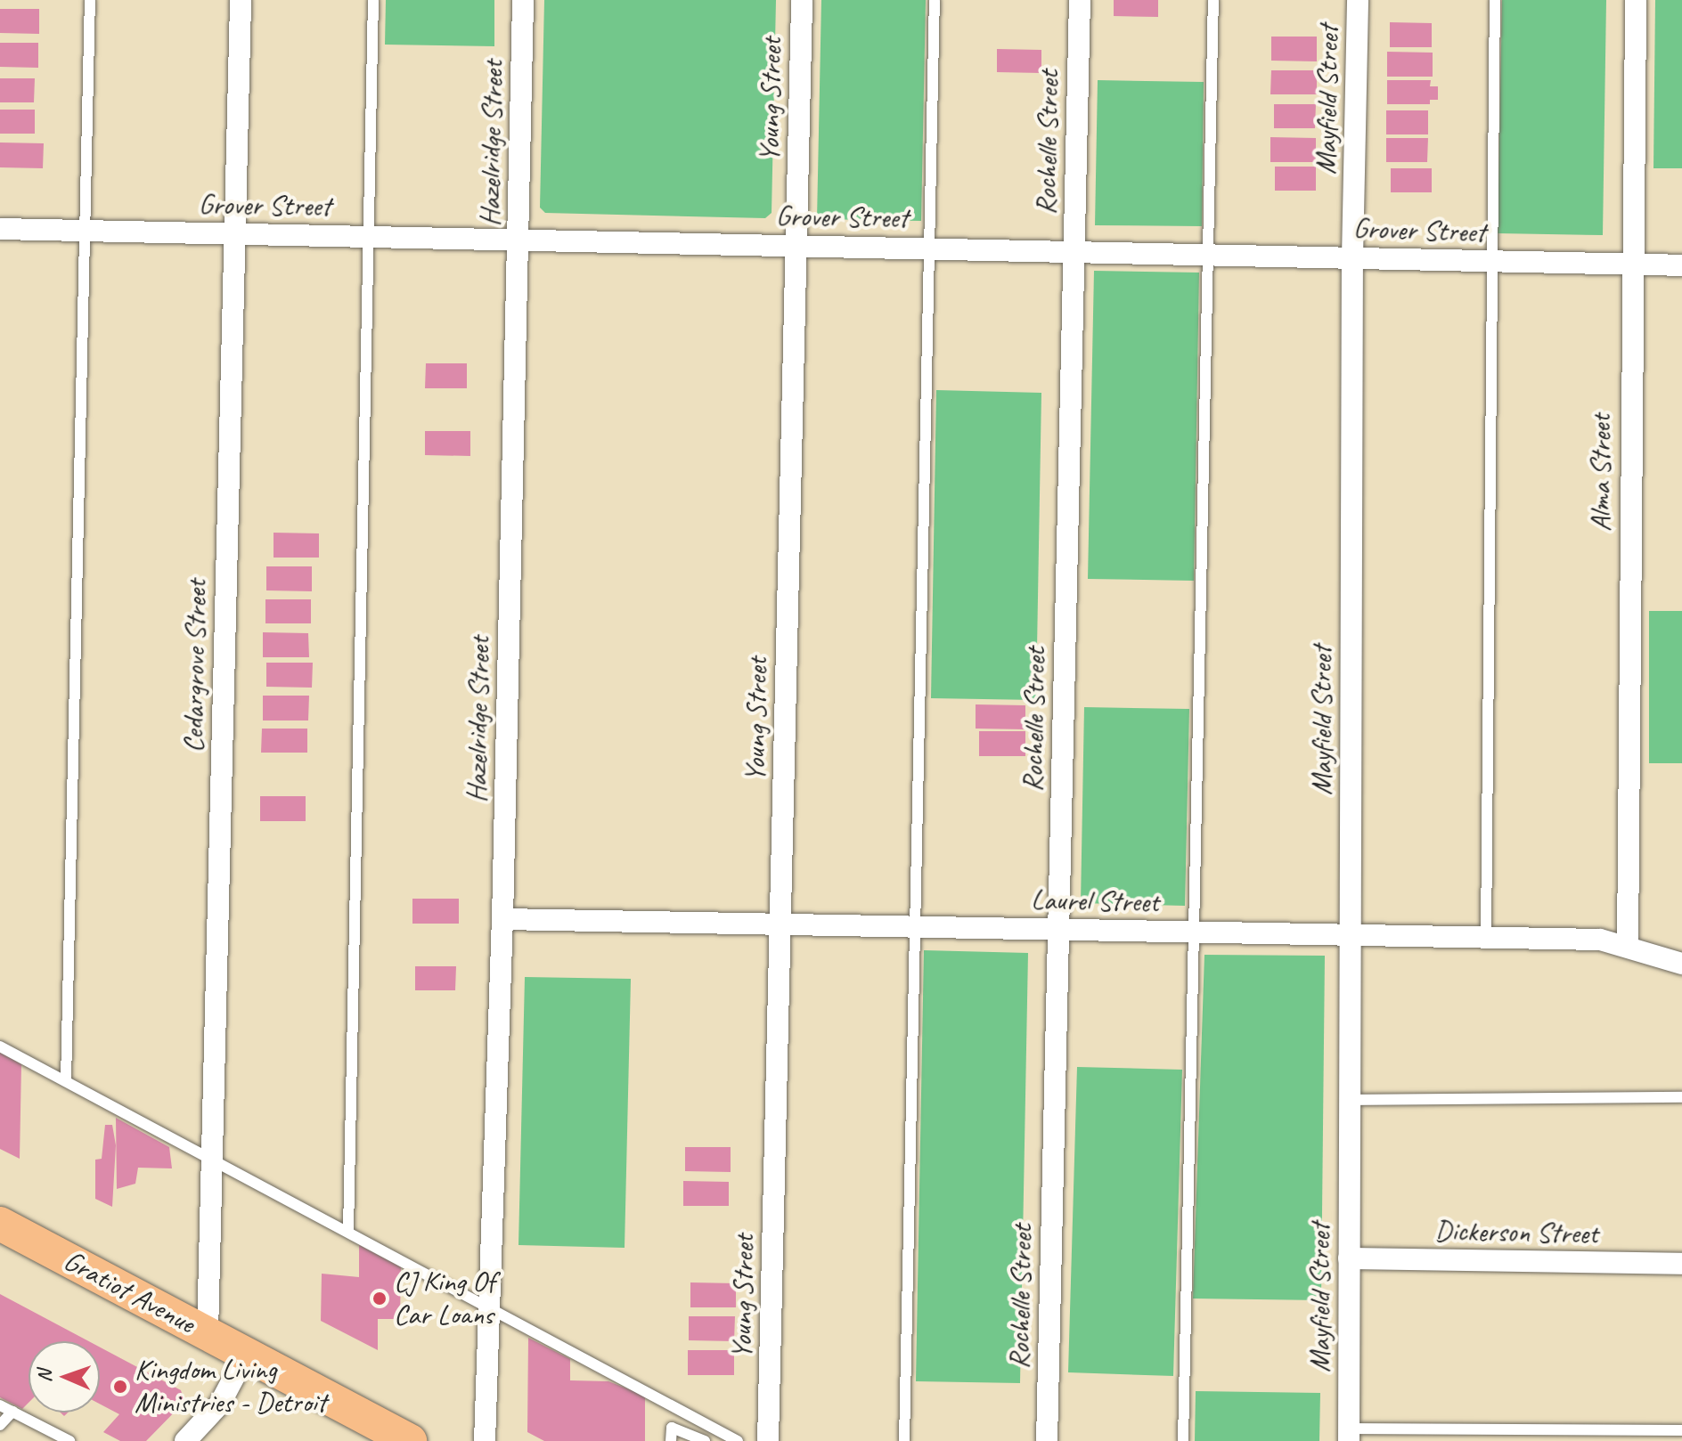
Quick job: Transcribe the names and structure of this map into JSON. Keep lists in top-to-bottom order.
{
  "streets": {
    "main road": ["Gratiot Avenue"],
    "street": [
      "Young Street",
      "Mayfield Street",
      "Rochelle Street",
      "Hazelridge Street",
      "Grover Street",
      "Alma Street",
      "Cedargrove Street",
      "Laurel Street",
      "Dickerson Street"
    ]
  },
  "crossings": [
    ["Young Street", "Grover Street"],
    ["Young Street", "Laurel Street"],
    ["Mayfield Street", "Grover Street"],
    ["Mayfield Street", "Laurel Street"],
    ["Mayfield Street", "Dickerson Street"],
    ["Rochelle Street", "Grover Street"],
    ["Rochelle Street", "Laurel Street"],
    ["Hazelridge Street", "Grover Street"],
    ["Hazelridge Street", "Laurel Street"],
    ["Grover Street", "Alma Street"],
    ["Grover Street", "Cedargrove Street"],
    ["Alma Street", "Laurel Street"],
    ["Cedargrove Street", "Gratiot Avenue"]
  ],
  "places": ["CJ King Of Car Loans", "Kingdom Living Ministries - Detroit"],
  "north": "left"
}
